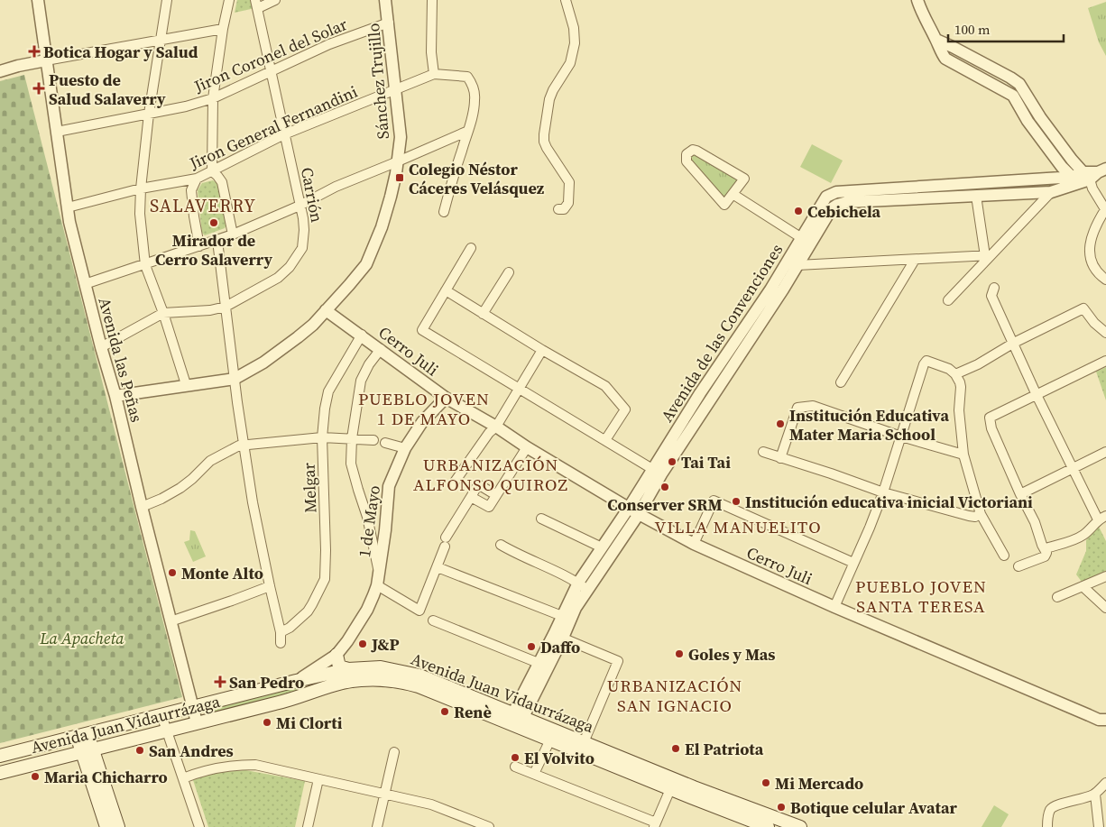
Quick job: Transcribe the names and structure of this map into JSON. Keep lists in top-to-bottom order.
{
  "streets": {
    "main road": ["Avenida Juan Vidaurrázaga"],
    "street": [
      "Jiron Coronel del Solar",
      "Sánchez Trujillo",
      "Jiron General Fernandini",
      "Carrión",
      "Avenida de las Convenciones",
      "Cerro Juli",
      "Avenida las Peñas",
      "Melgar",
      "1 de Mayo"
    ]
  },
  "crossings": [
    ["Jiron Coronel del Solar", "Sánchez Trujillo"],
    ["Jiron Coronel del Solar", "Carrión"],
    ["Jiron Coronel del Solar", "Avenida las Peñas"],
    ["Sánchez Trujillo", "Jiron General Fernandini"],
    ["Sánchez Trujillo", "Cerro Juli"],
    ["Sánchez Trujillo", "Avenida las Peñas"],
    ["Jiron General Fernandini", "Carrión"],
    ["Jiron General Fernandini", "Avenida las Peñas"],
    ["Carrión", "Avenida las Peñas"],
    ["Avenida de las Convenciones", "Cerro Juli"],
    ["Avenida de las Convenciones", "Avenida Juan Vidaurrázaga"],
    ["Cerro Juli", "Melgar"],
    ["Cerro Juli", "1 de Mayo"],
    ["Avenida las Peñas", "Avenida Juan Vidaurrázaga"],
    ["1 de Mayo", "Avenida Juan Vidaurrázaga"]
  ],
  "districts": [
    "SALAVERRY",
    "PUEBLO JOVEN 1 DE MAYO",
    "URBANIZACIÓN ALFONSO QUIROZ",
    "VILLA MANUELITO",
    "PUEBLO JOVEN SANTA TERESA",
    "URBANIZACIÓN SAN IGNACIO"
  ],
  "parks": ["La Apacheta"],
  "places": {
    "health": ["Botica Hogar y Salud", "Puesto de Salud Salaverry", "San Pedro"],
    "transit": ["Colegio Néstor Cáceres Velásquez"],
    "other": [
      "Cebichela",
      "Mirador de Cerro Salaverry",
      "Institución Educativa Mater Maria School",
      "Tai Tai",
      "Conserver SRM",
      "Institución educativa inicial Victoriani",
      "Monte Alto",
      "J&P",
      "Daffo",
      "Goles y Mas",
      "Renè",
      "Mi Clorti",
      "El Patriota",
      "San Andres",
      "El Volvito",
      "Maria Chicharro",
      "Mi Mercado",
      "Botique celular Avatar"
    ]
  },
  "scale_bar": "100 m"
}
